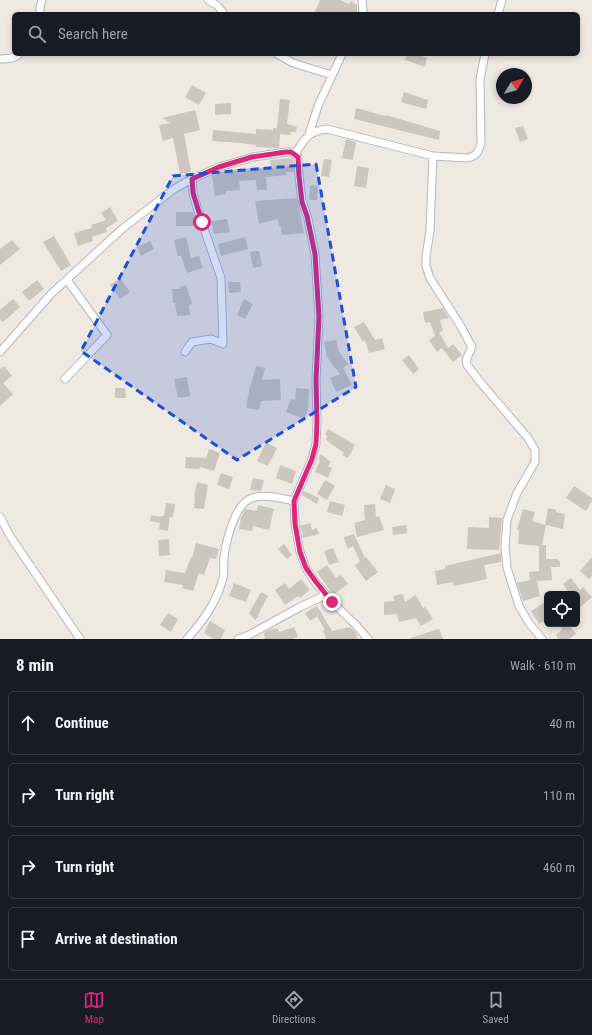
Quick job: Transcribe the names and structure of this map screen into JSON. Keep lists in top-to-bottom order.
{
  "north": "top right",
  "page": {
    "search": "Search here",
    "heading": ["8 min", "Walk · 610 m"],
    "list": [
      ["Continue", "40 m"],
      ["Turn right", "110 m"],
      ["Turn right", "460 m"],
      "Arrive at destination"
    ],
    "nav": ["Map", "Directions", "Saved"]
  }
}
